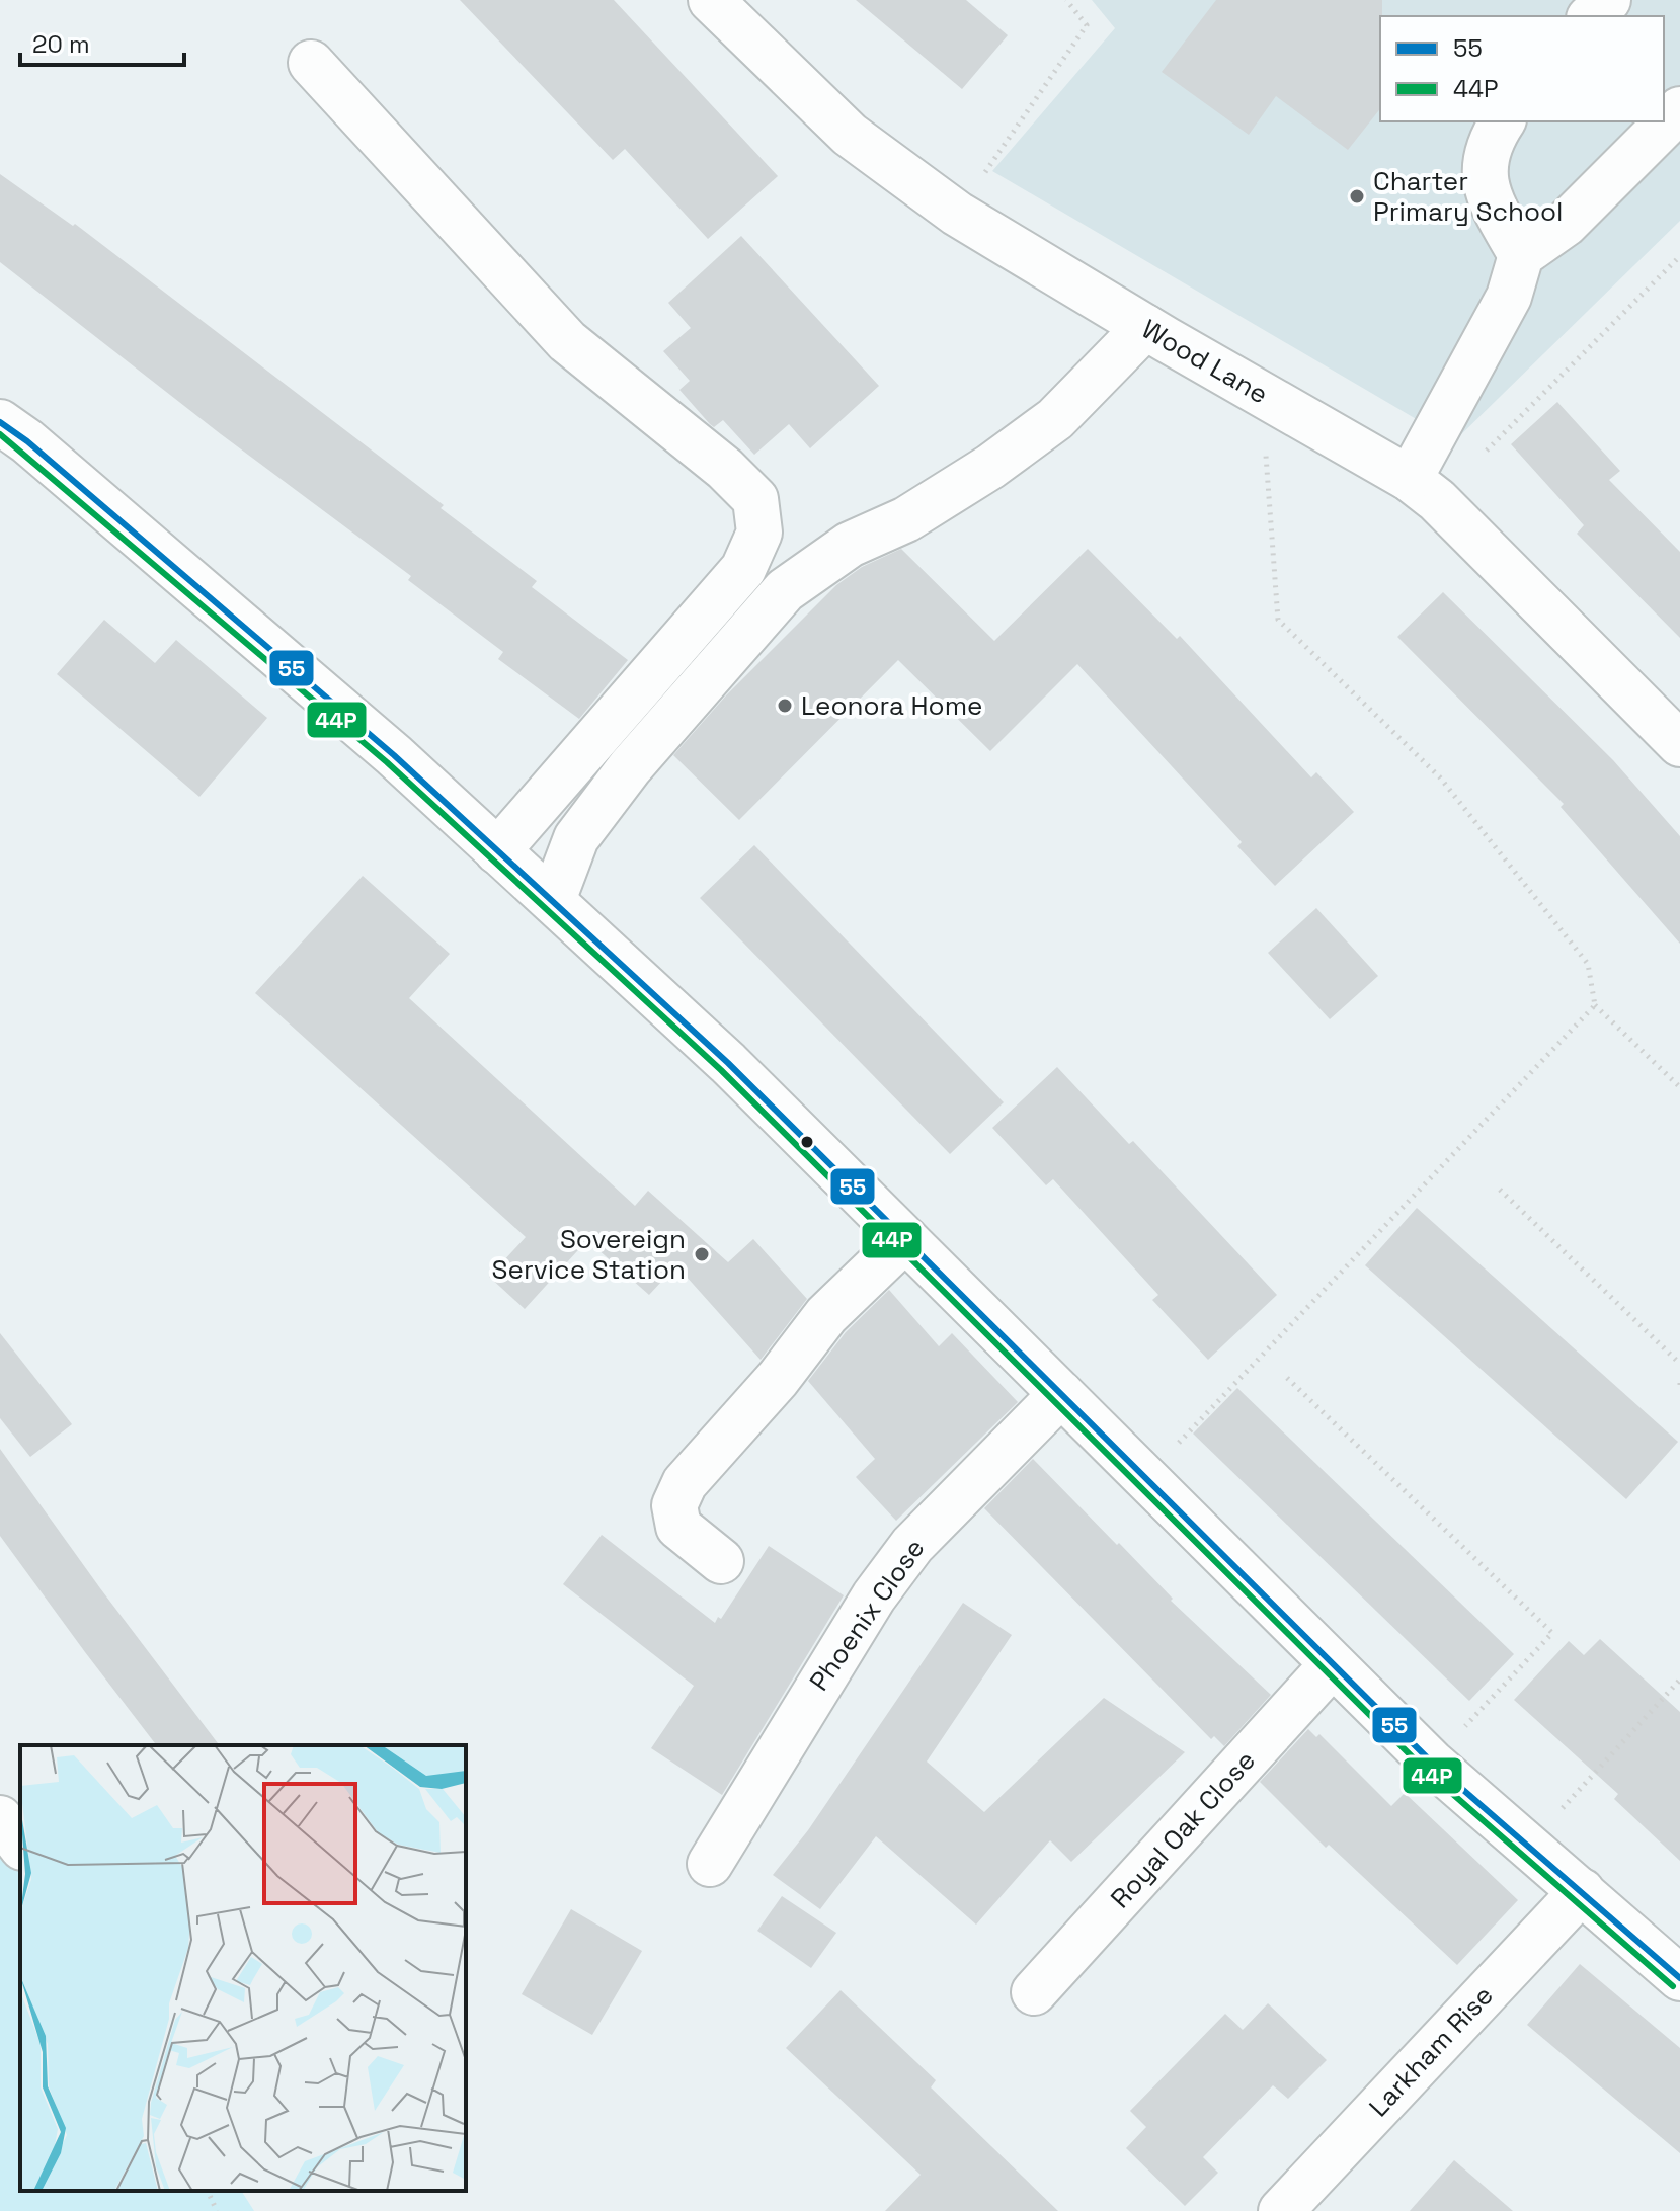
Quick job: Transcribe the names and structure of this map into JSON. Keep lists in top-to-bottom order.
{
  "streets": {
    "street": [
      "Wood Lane",
      "Phoenix Close",
      "Royal Oak Close",
      "Larkham Rise"
    ]
  },
  "places": ["Charter Primary School", "Leonora Home", "Sovereign Service Station"],
  "lines": ["transit line 55", "transit line 44P"],
  "legend": ["55", "44P"],
  "scale_bar": "20 m"
}
